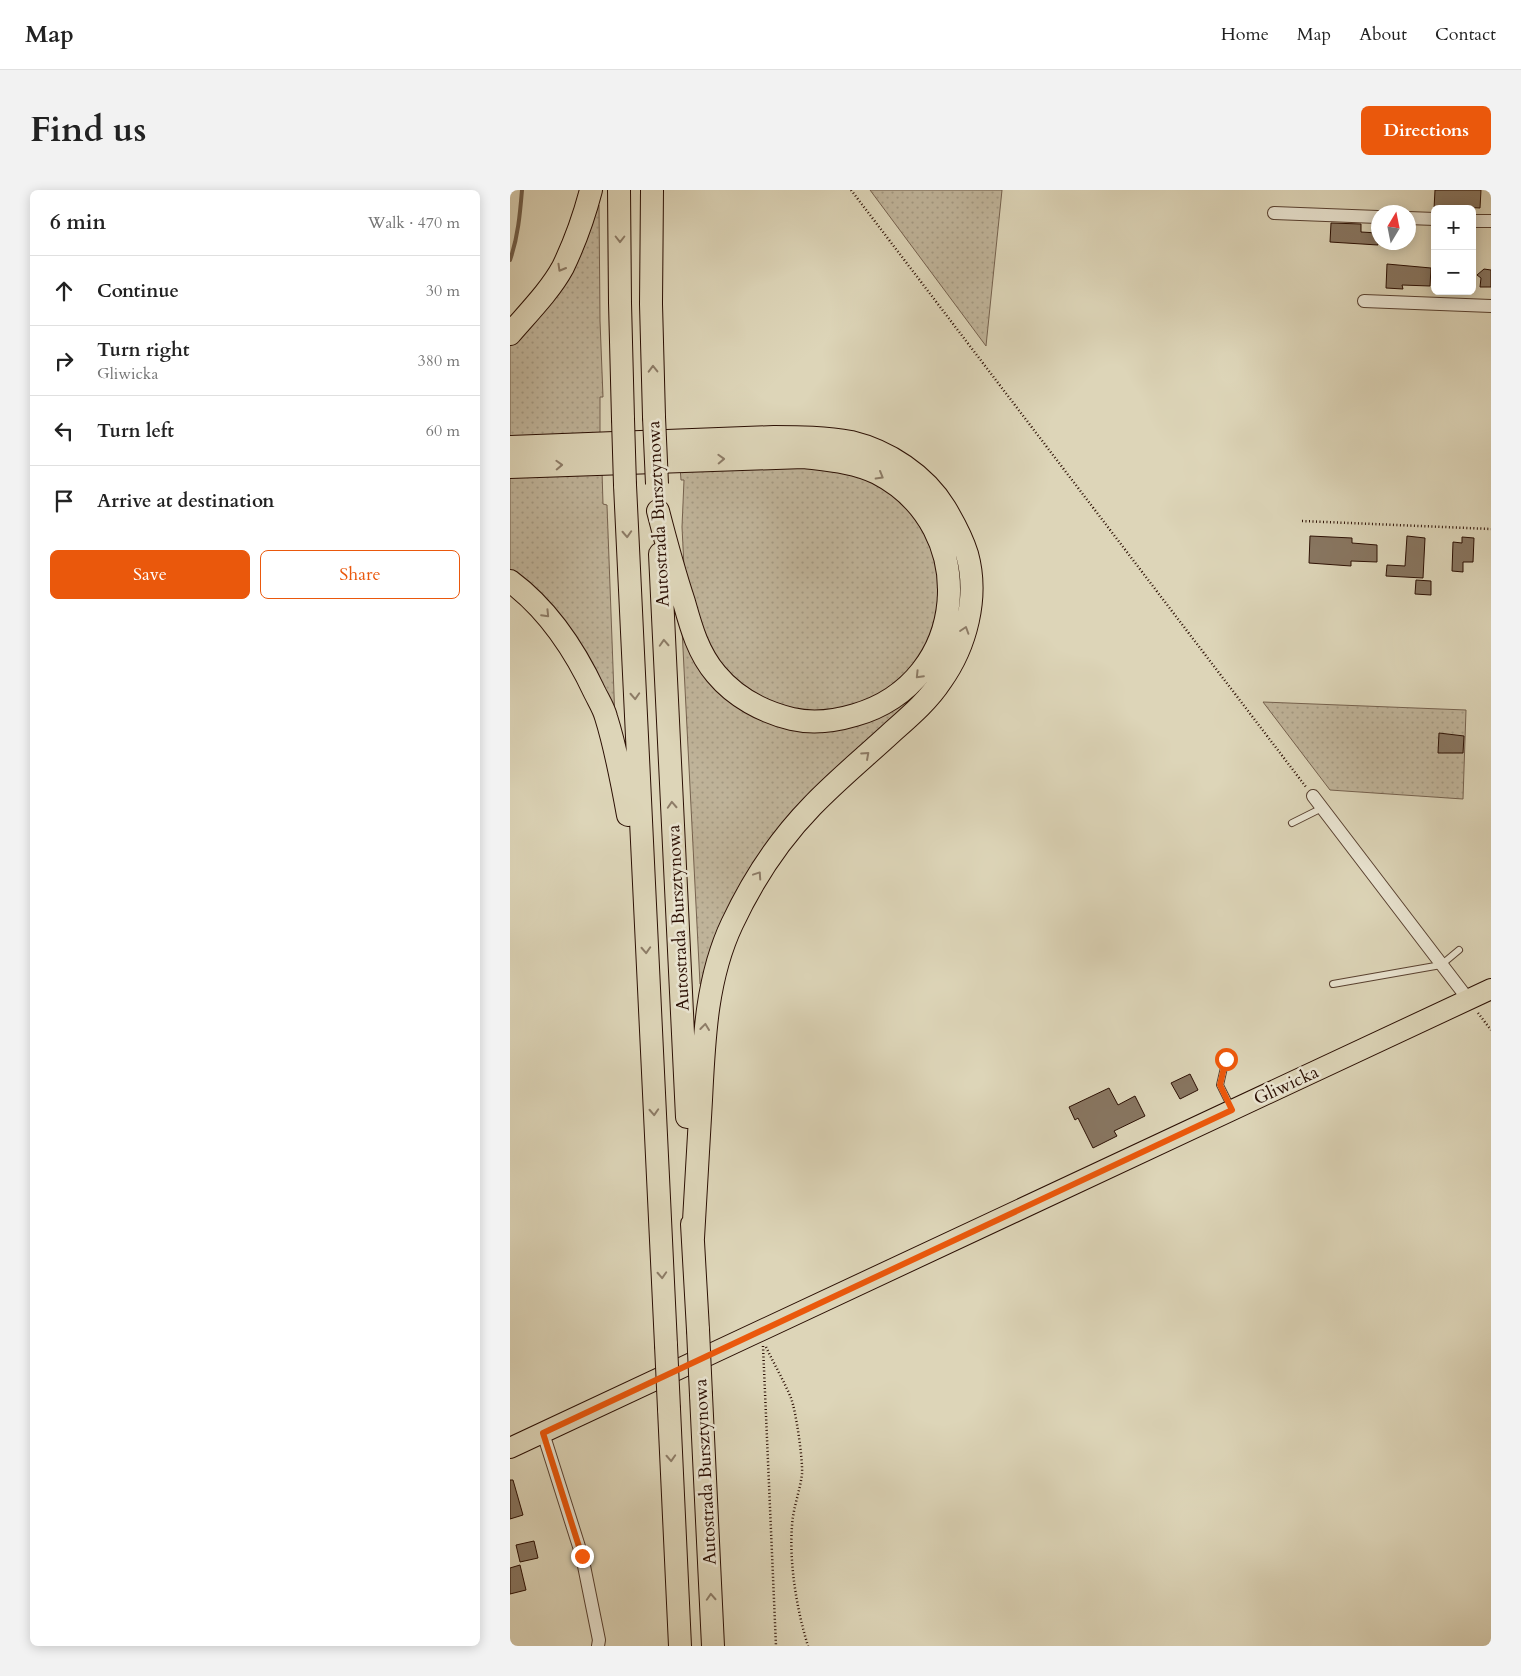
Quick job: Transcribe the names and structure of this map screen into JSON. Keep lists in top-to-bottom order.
{
  "streets": {
    "highway": ["Autostrada Bursztynowa"],
    "main road": ["Gliwicka"]
  },
  "north": "top",
  "page": {
    "header": "Map",
    "nav": [
      "Home",
      "Map",
      "About",
      "Contact"
    ],
    "title": "Find us",
    "buttons": [
      "Directions",
      ["Save", "Share"]
    ],
    "heading": ["6 min", "Walk · 470 m"],
    "map_buttons": ["+", "−"],
    "list": [
      ["Continue", "30 m"],
      ["Turn right", "Gliwicka", "380 m"],
      ["Turn left", "60 m"],
      "Arrive at destination"
    ]
  }
}
